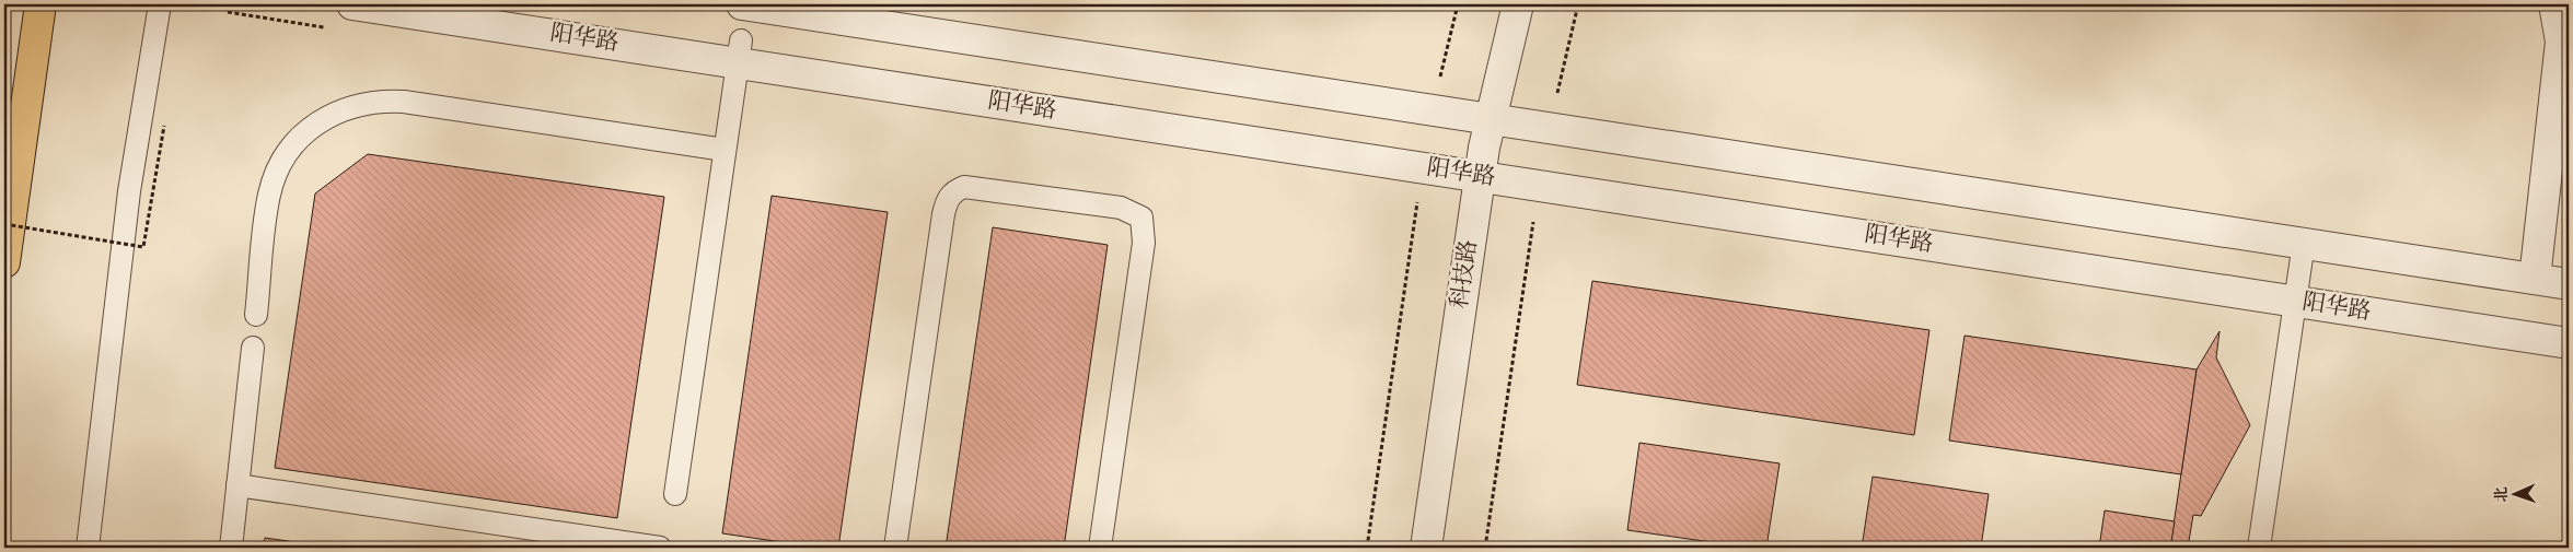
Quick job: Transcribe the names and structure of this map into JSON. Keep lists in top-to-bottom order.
{
  "streets": {
    "street": ["阳华路", "科技路"]
  },
  "crossings": [
    ["阳华路", "科技路"]
  ],
  "north": "left"
}
